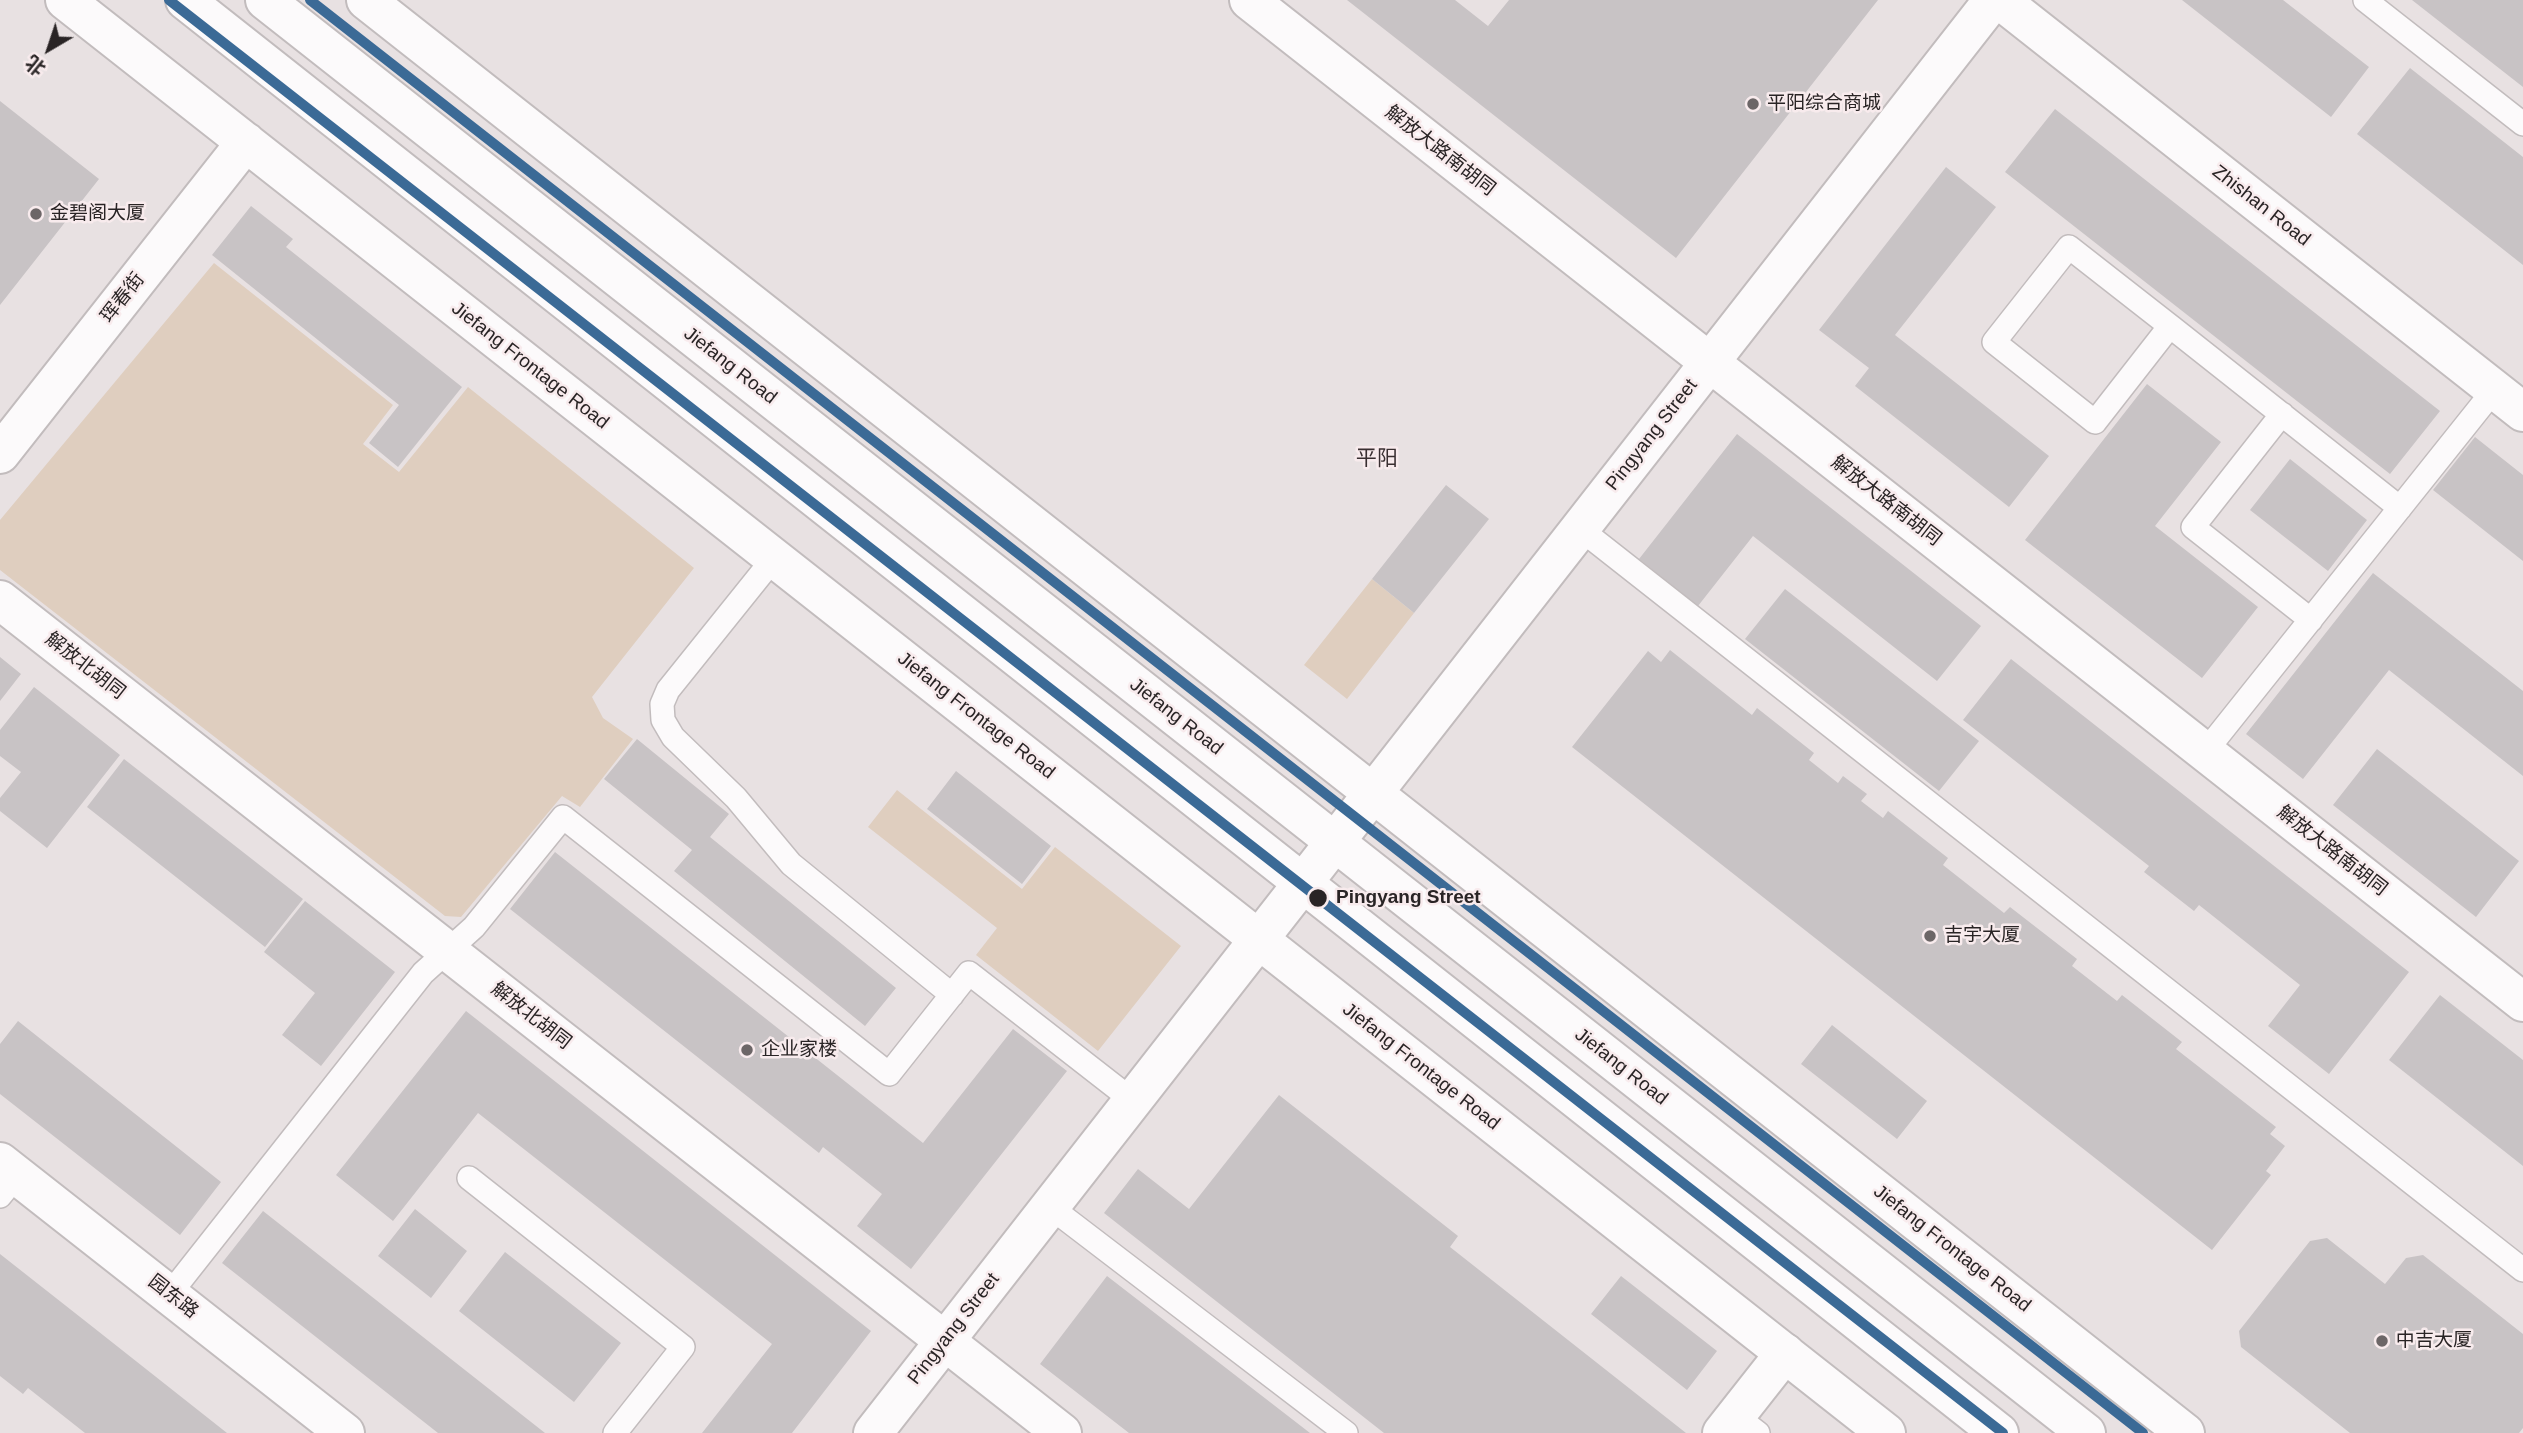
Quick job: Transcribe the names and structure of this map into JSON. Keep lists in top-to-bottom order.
{
  "streets": {
    "street": [
      "解放大路南胡同",
      "Zhishan Road",
      "珲春街",
      "Jiefang Frontage Road",
      "Jiefang Road",
      "Pingyang Street",
      "解放北胡同",
      "园东路"
    ]
  },
  "crossings": [
    ["解放大路南胡同", "Pingyang Street"],
    ["珲春街", "Jiefang Frontage Road"],
    ["Jiefang Frontage Road", "Pingyang Street"],
    ["Jiefang Road", "Pingyang Street"],
    ["Pingyang Street", "解放北胡同"]
  ],
  "districts": ["平阳"],
  "places": [
    "平阳综合商城",
    "金碧阁大厦",
    "Pingyang Street",
    "吉宇大厦",
    "企业家楼",
    "中吉大厦"
  ],
  "north": "bottom left"
}
